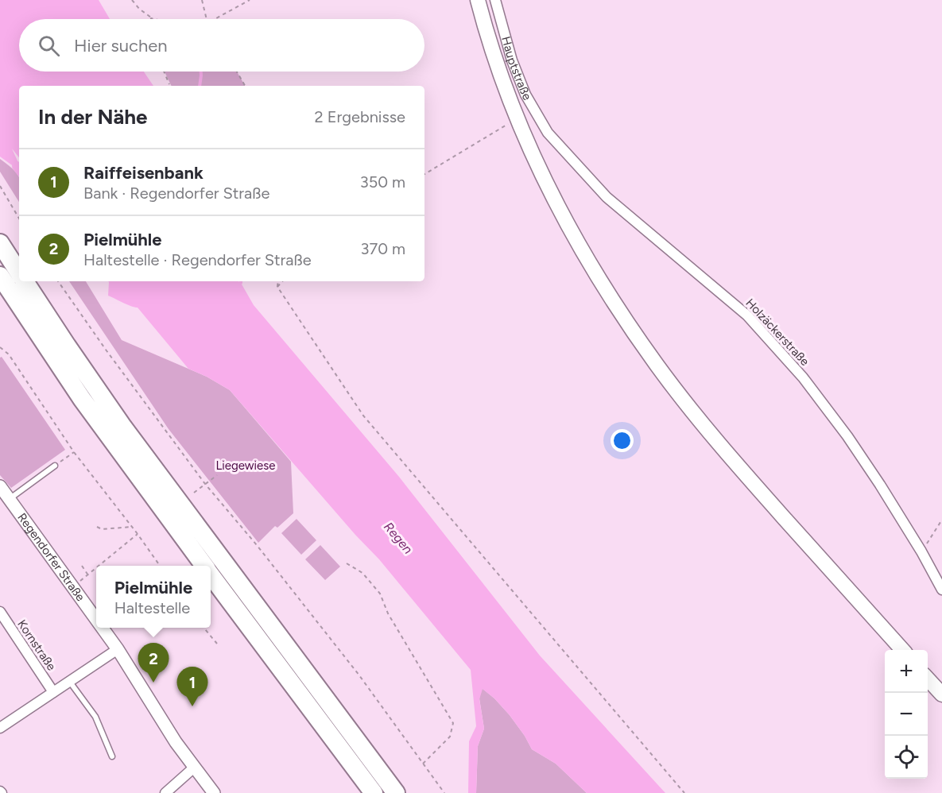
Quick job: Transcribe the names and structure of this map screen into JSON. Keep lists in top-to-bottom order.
{
  "streets": {
    "main road": ["Hauptstraße"],
    "street": ["Holzäckerstraße", "Regendorfer Straße", "Kornstraße"]
  },
  "crossings": [
    ["Hauptstraße", "Holzäckerstraße"]
  ],
  "water": ["Regen"],
  "parks": ["Liegewiese"],
  "page": {
    "search": "Hier suchen",
    "heading": ["In der Nähe", "2 Ergebnisse"],
    "list": [
      {
        "mark": "1",
        "name": "Raiffeisenbank",
        "note": "Bank · Regendorfer Straße",
        "value": "350 m"
      },
      {
        "mark": "2",
        "name": "Pielmühle",
        "note": "Haltestelle · Regendorfer Straße",
        "value": "370 m"
      }
    ],
    "popup": ["Pielmühle", "Haltestelle"],
    "pins": ["2", "1"],
    "map_buttons": ["+", "−"]
  }
}
